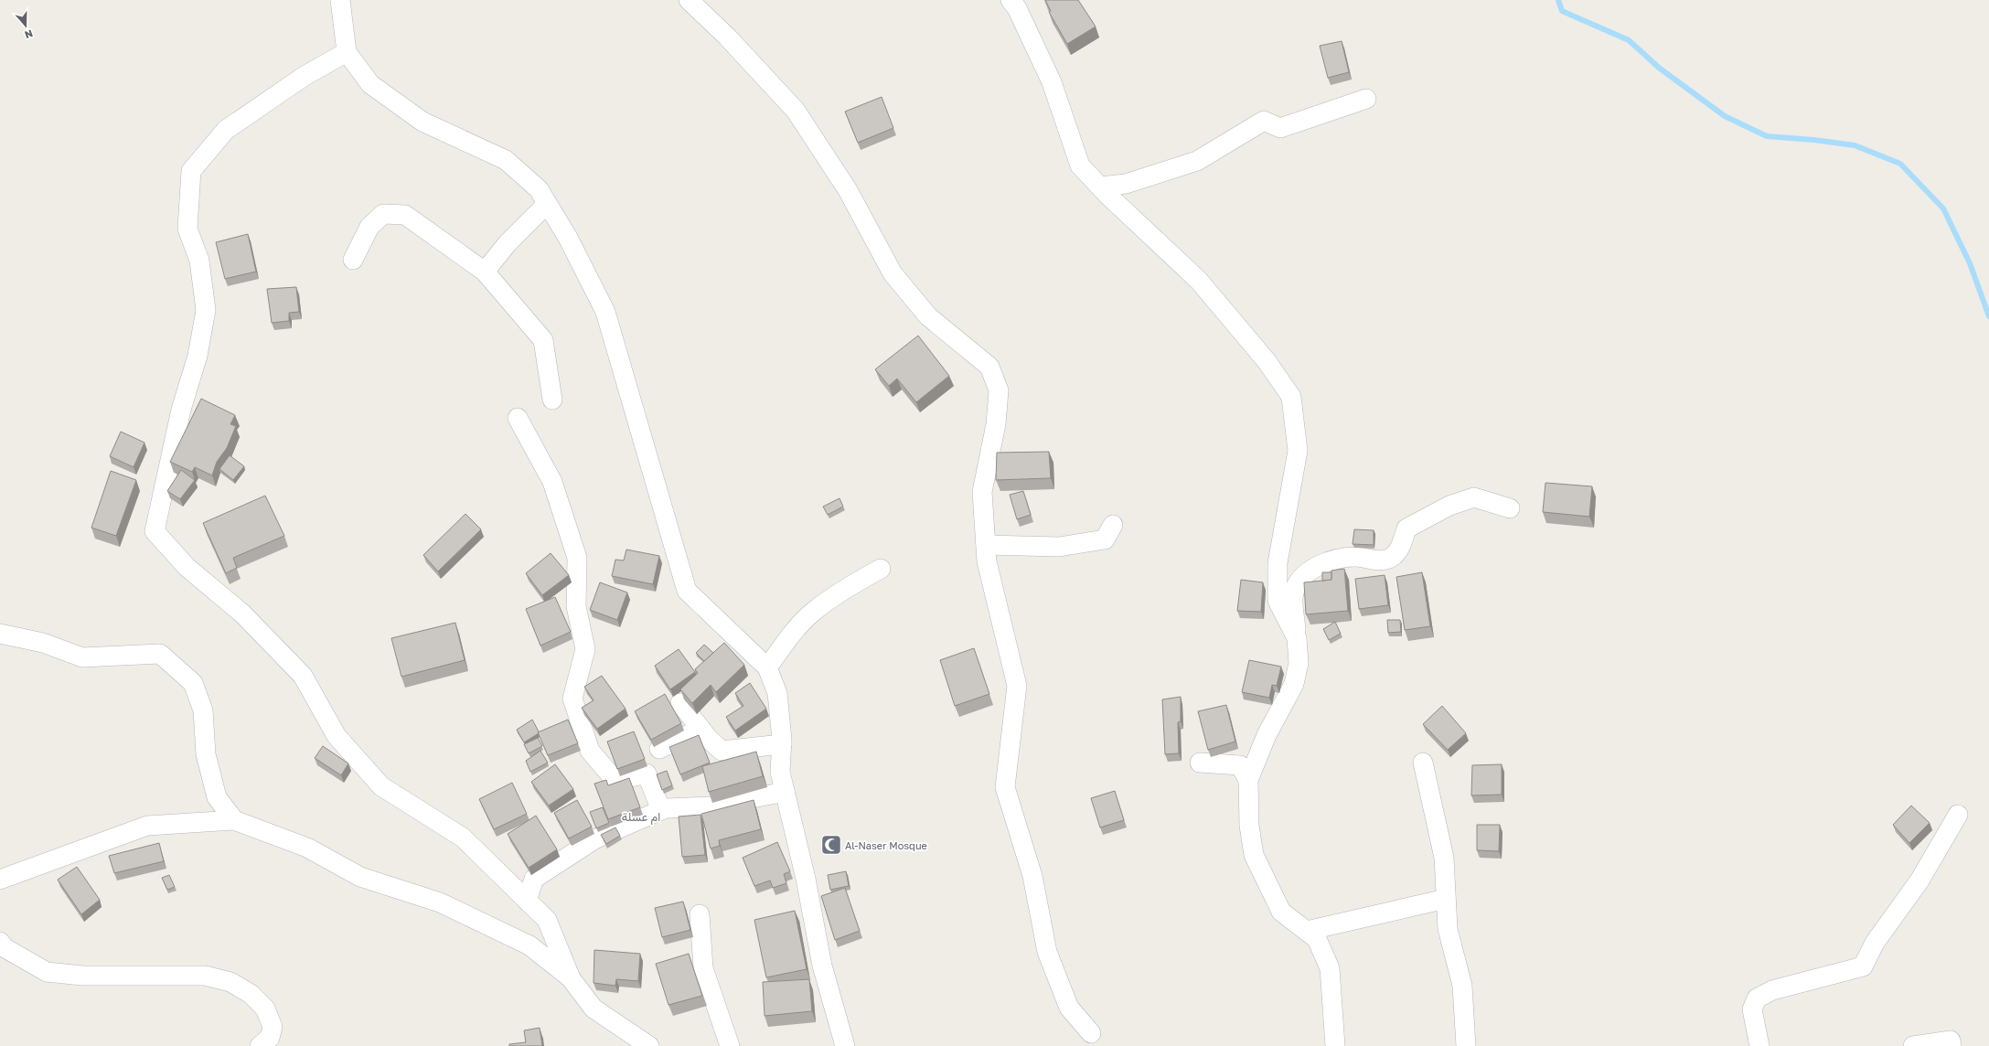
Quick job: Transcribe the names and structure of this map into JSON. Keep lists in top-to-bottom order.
{
  "districts": ["ام عسلة"],
  "places": {
    "mosque": ["Al-Naser Mosque"]
  },
  "north": "bottom"
}
